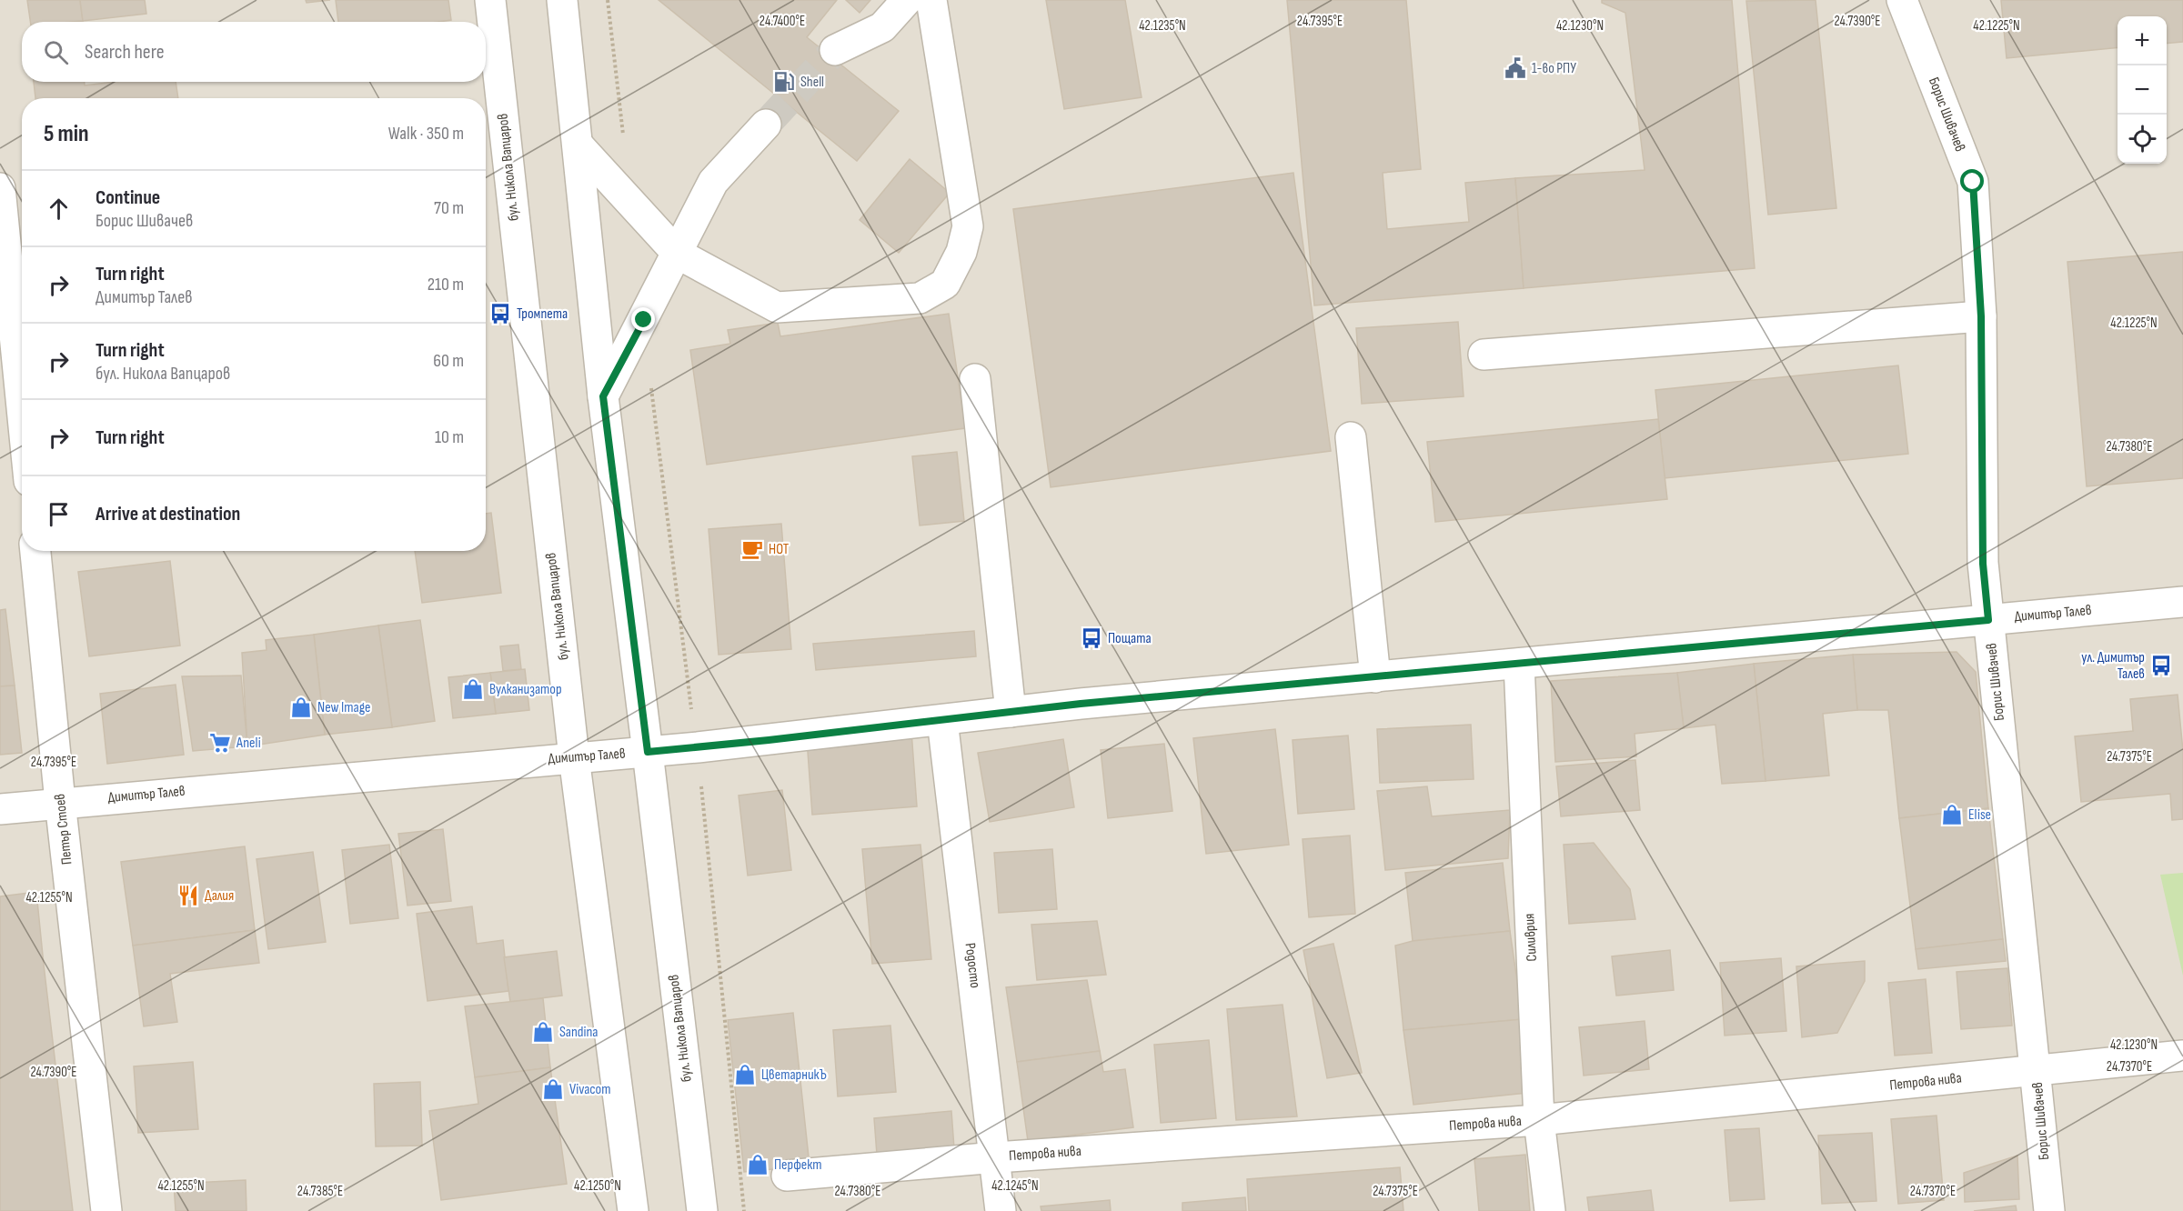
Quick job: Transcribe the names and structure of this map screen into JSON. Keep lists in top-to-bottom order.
{
  "streets": {
    "street": [
      "Борис Шивачев",
      "бул. Никола Вапцаров",
      "Димитър Талев",
      "Петър Стоев",
      "Силиврия",
      "Родосто",
      "Петрова нива"
    ]
  },
  "crossings": [
    ["Борис Шивачев", "Димитър Талев"],
    ["Борис Шивачев", "Петрова нива"],
    ["бул. Никола Вапцаров", "Димитър Талев"],
    ["Димитър Талев", "Петър Стоев"],
    ["Димитър Талев", "Силиврия"],
    ["Димитър Талев", "Родосто"],
    ["Силиврия", "Петрова нива"],
    ["Родосто", "Петрова нива"]
  ],
  "places": {
    "public building": ["1-во РПУ"],
    "fuel station": ["Shell"],
    "bus stop": ["Тромпета", "Пощата", "ул. Димитър Талев"],
    "cafe": ["HOT"],
    "shop": [
      "Вулканизатор",
      "New Image",
      "Elise",
      "Sandina",
      "ЦветарникЪ",
      "Vivacom",
      "Перфект"
    ],
    "supermarket": ["Aneli"],
    "restaurant": ["Далия"]
  },
  "page": {
    "map_buttons": ["+", "−"],
    "search": "Search here",
    "heading": ["5 min", "Walk · 350 m"],
    "list": [
      ["Continue", "Борис Шивачев", "70 m"],
      ["Turn right", "Димитър Талев", "210 m"],
      ["Turn right", "бул. Никола Вапцаров", "60 m"],
      ["Turn right", "10 m"],
      "Arrive at destination"
    ]
  },
  "coordinates": [
    "24.7395°E",
    "24.7400°E",
    "24.7390°E",
    "42.1235°N",
    "42.1230°N",
    "42.1225°N",
    "24.7380°E",
    "24.7375°E",
    "42.1255°N",
    "24.7370°E",
    "42.1250°N",
    "42.1245°N",
    "24.7385°E"
  ]
}
